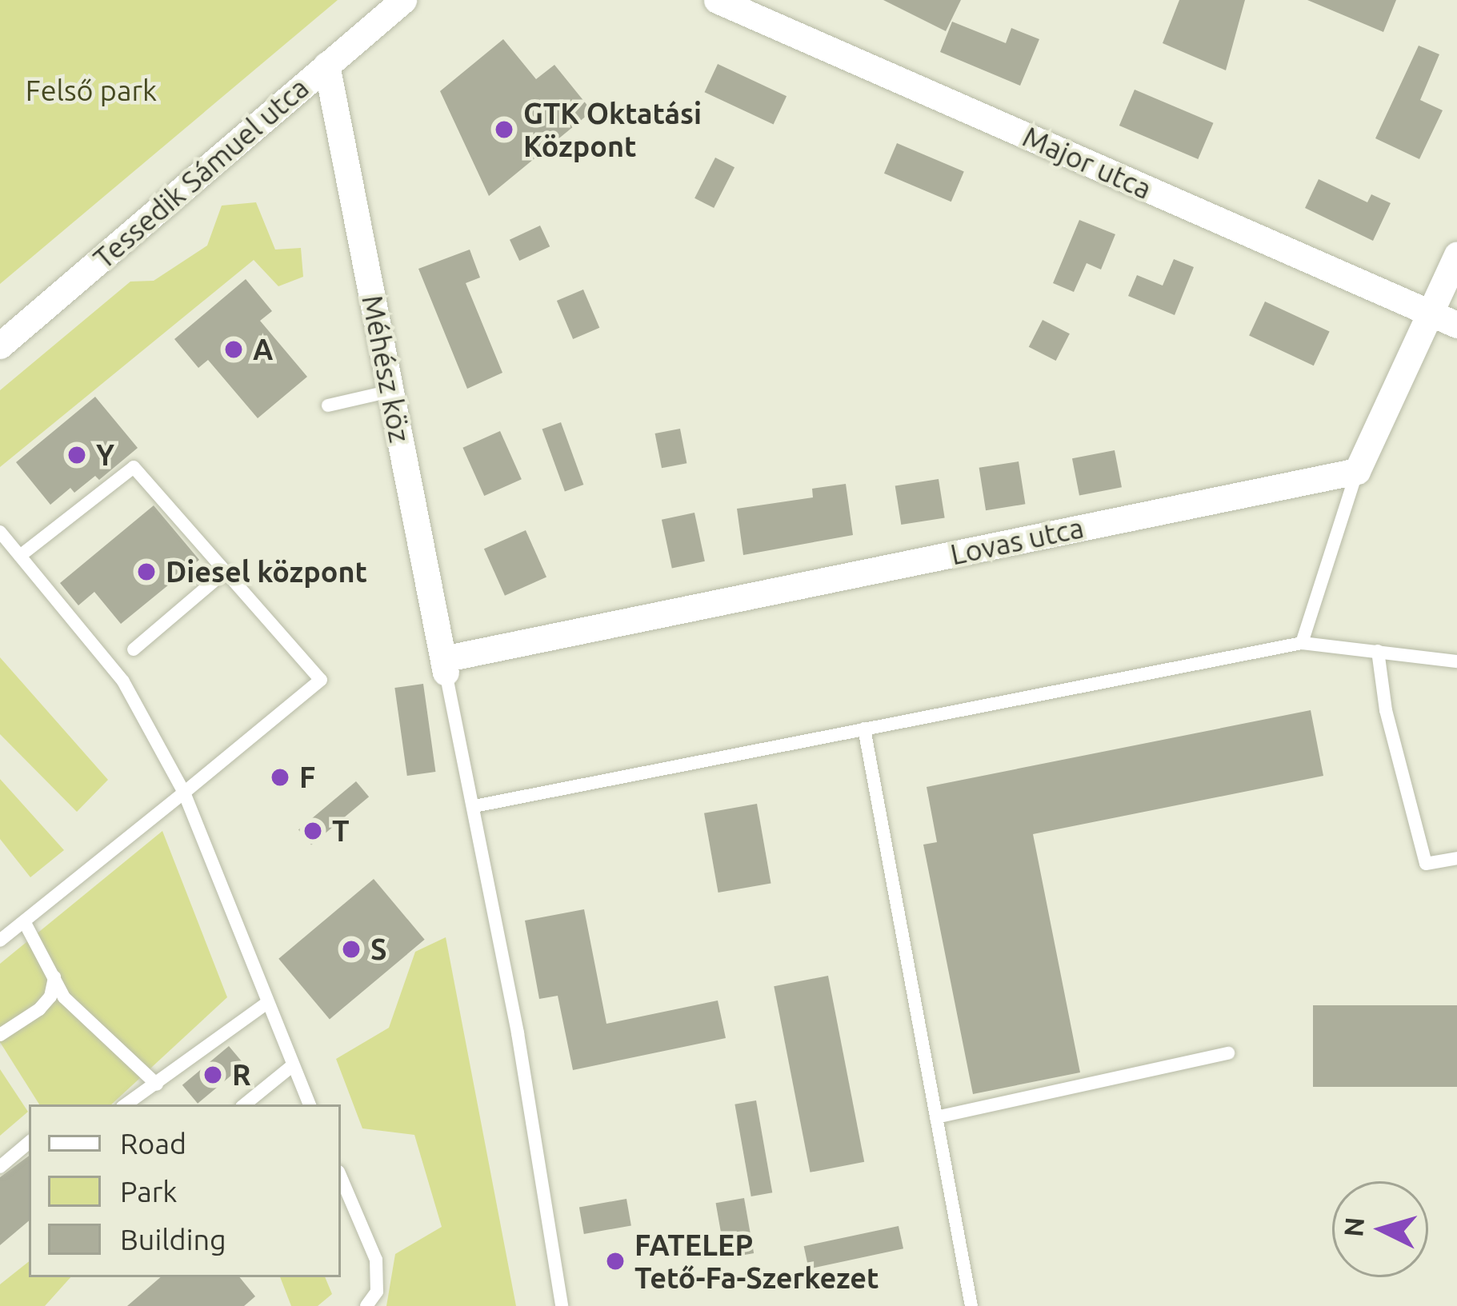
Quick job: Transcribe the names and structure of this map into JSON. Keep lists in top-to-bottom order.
{
  "streets": {
    "street": [
      "Major utca",
      "Tessedik Sámuel utca",
      "Méhész köz",
      "Lovas utca"
    ]
  },
  "crossings": [
    ["Tessedik Sámuel utca", "Méhész köz"],
    ["Méhész köz", "Lovas utca"]
  ],
  "parks": ["Felső park"],
  "places": [
    "GTK Oktatási Központ",
    "A",
    "Y",
    "Diesel központ",
    "F",
    "T",
    "S",
    "R",
    "FATELEP Tető-Fa-Szerkezet"
  ],
  "legend": ["Road", "Park", "Building"],
  "north": "left"
}
